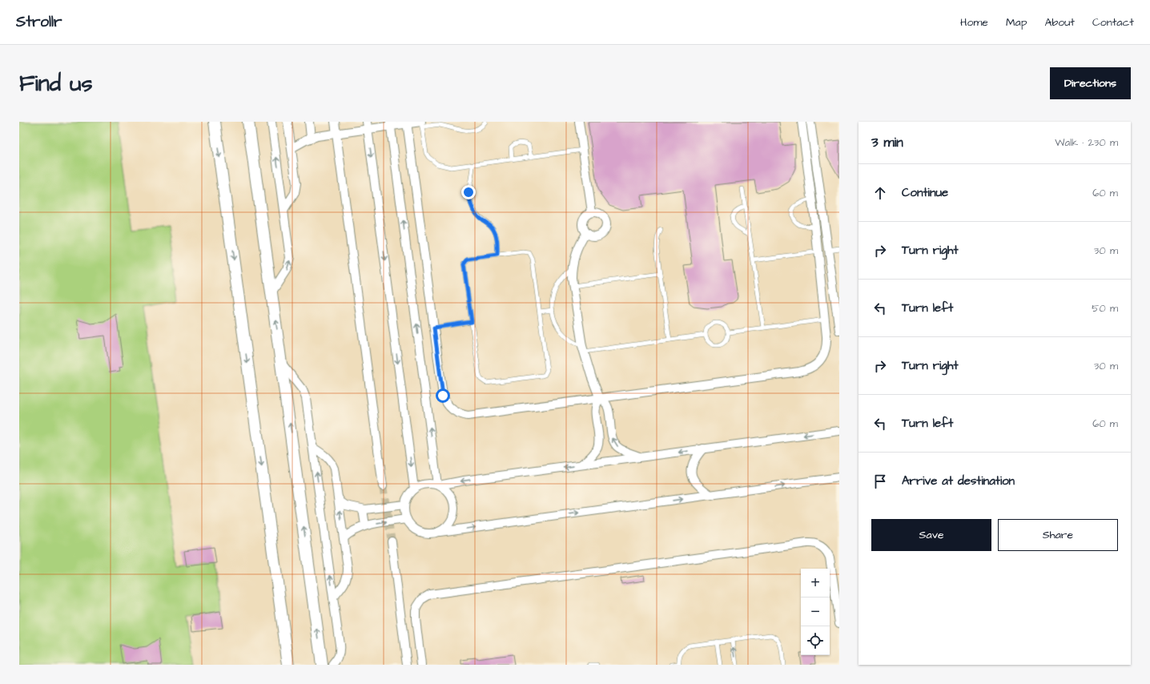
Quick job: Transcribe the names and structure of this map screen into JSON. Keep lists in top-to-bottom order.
{
  "page": {
    "header": "Strollr",
    "nav": [
      "Home",
      "Map",
      "About",
      "Contact"
    ],
    "buttons": [
      "Directions",
      ["Save", "Share"]
    ],
    "title": "Find us",
    "heading": ["3 min", "Walk · 230 m"],
    "list": [
      ["Continue", "60 m"],
      ["Turn right", "30 m"],
      ["Turn left", "50 m"],
      ["Turn right", "30 m"],
      ["Turn left", "60 m"],
      "Arrive at destination"
    ],
    "map_buttons": ["+", "−"]
  }
}
